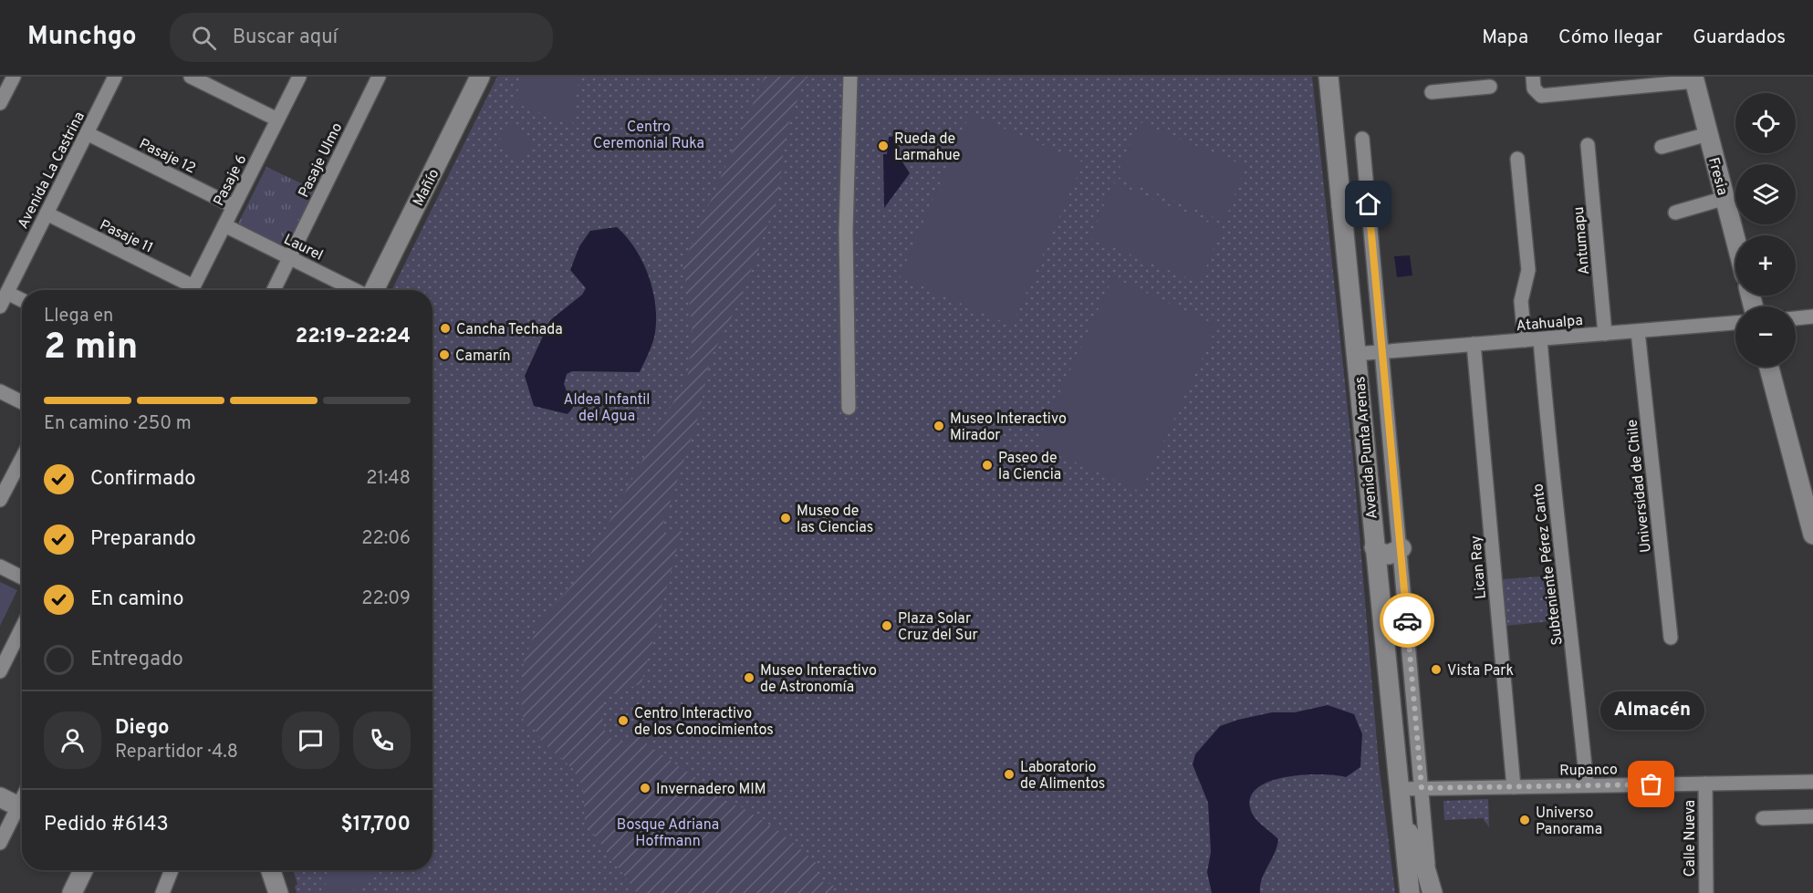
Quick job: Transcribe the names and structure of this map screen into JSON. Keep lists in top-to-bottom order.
{
  "streets": {
    "main road": ["Fresia", "Mañío", "Avenida Punta Arenas"],
    "street": [
      "Pasaje 12",
      "Pasaje Ulmo",
      "Avenida La Castrina",
      "Pasaje 6",
      "Pasaje 11",
      "Antumapu",
      "Laurel",
      "Atahualpa",
      "Universidad de Chile",
      "Subteniente Pérez Canto",
      "Lican Ray",
      "Rupanco",
      "Calle Nueva"
    ]
  },
  "crossings": [
    ["Pasaje 12", "Avenida La Castrina"],
    ["Pasaje 12", "Pasaje 6"],
    ["Pasaje Ulmo", "Laurel"],
    ["Avenida La Castrina", "Pasaje 11"],
    ["Pasaje 6", "Laurel"],
    ["Antumapu", "Atahualpa"],
    ["Atahualpa", "Avenida Punta Arenas"],
    ["Atahualpa", "Universidad de Chile"],
    ["Atahualpa", "Subteniente Pérez Canto"],
    ["Atahualpa", "Lican Ray"],
    ["Avenida Punta Arenas", "Rupanco"],
    ["Subteniente Pérez Canto", "Rupanco"],
    ["Lican Ray", "Rupanco"],
    ["Rupanco", "Calle Nueva"]
  ],
  "parks": ["Centro Ceremonial Ruka", "Aldea Infantil del Agua", "Bosque Adriana Hoffmann"],
  "places": [
    "Rueda de Larmahue",
    "Cancha Techada",
    "Camarín",
    "Museo Interactivo Mirador",
    "Paseo de la Ciencia",
    "Museo de las Ciencias",
    "Plaza Solar Cruz del Sur",
    "Vista Park",
    "Museo Interactivo de Astronomía",
    "Centro Interactivo de los Conocimientos",
    "Laboratorio de Alimentos",
    "Almacén",
    "Invernadero MIM",
    "Universo Panorama"
  ],
  "page": {
    "header": "Munchgo",
    "search": "Buscar aquí",
    "nav": ["Mapa", "Cómo llegar", "Guardados"],
    "map_buttons": ["+", "−"],
    "heading": ["2 min", "Llega en", "22:19–22:24"],
    "panel": [
      "Diego",
      "Repartidor · 4.8",
      "Pedido #6143",
      "$17,700"
    ],
    "bar": "En camino · 250 m",
    "list": [
      ["Confirmado", "21:48"],
      ["Preparando", "22:06"],
      ["En camino", "22:09"],
      "Entregado"
    ],
    "bubble": "Almacén"
  }
}
